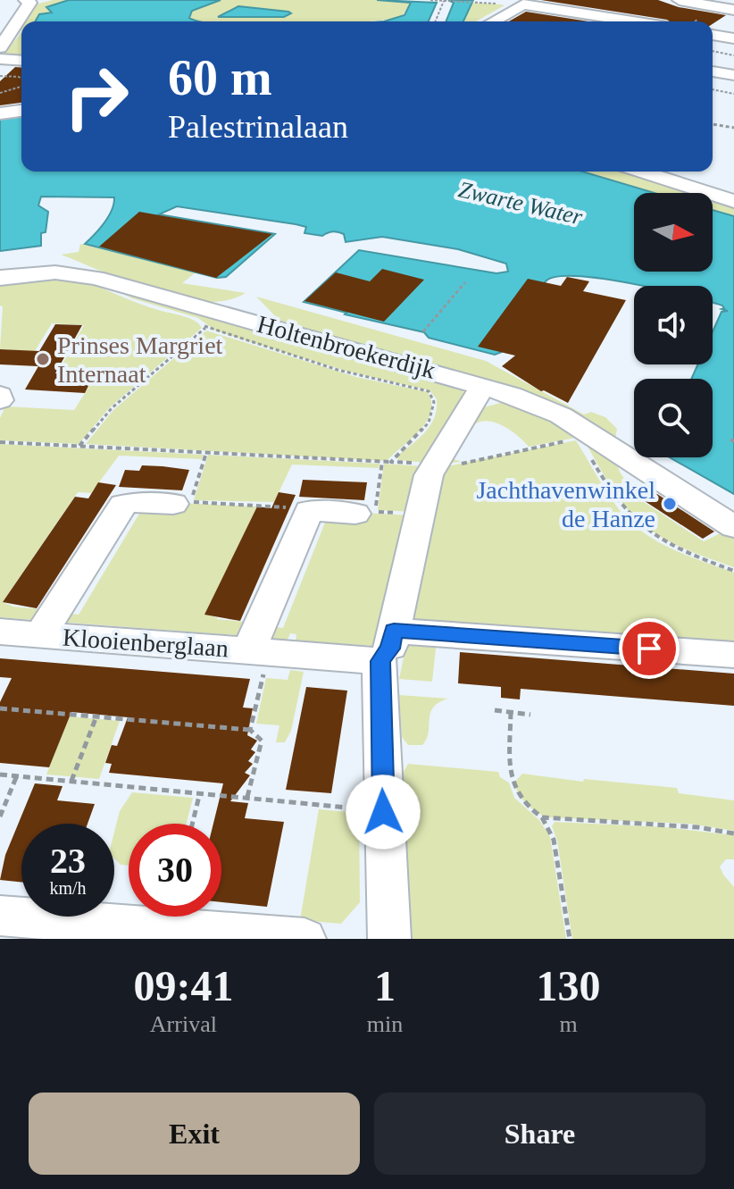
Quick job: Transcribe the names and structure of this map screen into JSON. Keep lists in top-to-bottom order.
{
  "streets": {
    "street": ["Holtenbroekerdijk", "Klooienberglaan"]
  },
  "water": ["Zwarte Water"],
  "places": ["Prinses Margriet Internaat", "Jachthavenwinkel de Hanze"],
  "north": "right",
  "page": {
    "turn": ["60 m", "Palestrinalaan"],
    "speed": "23 km/h",
    "limit": "30",
    "eta": [
      "09:41",
      "Arrival",
      "1",
      "min",
      "130",
      "m"
    ],
    "buttons": ["Exit", "Share"]
  }
}
